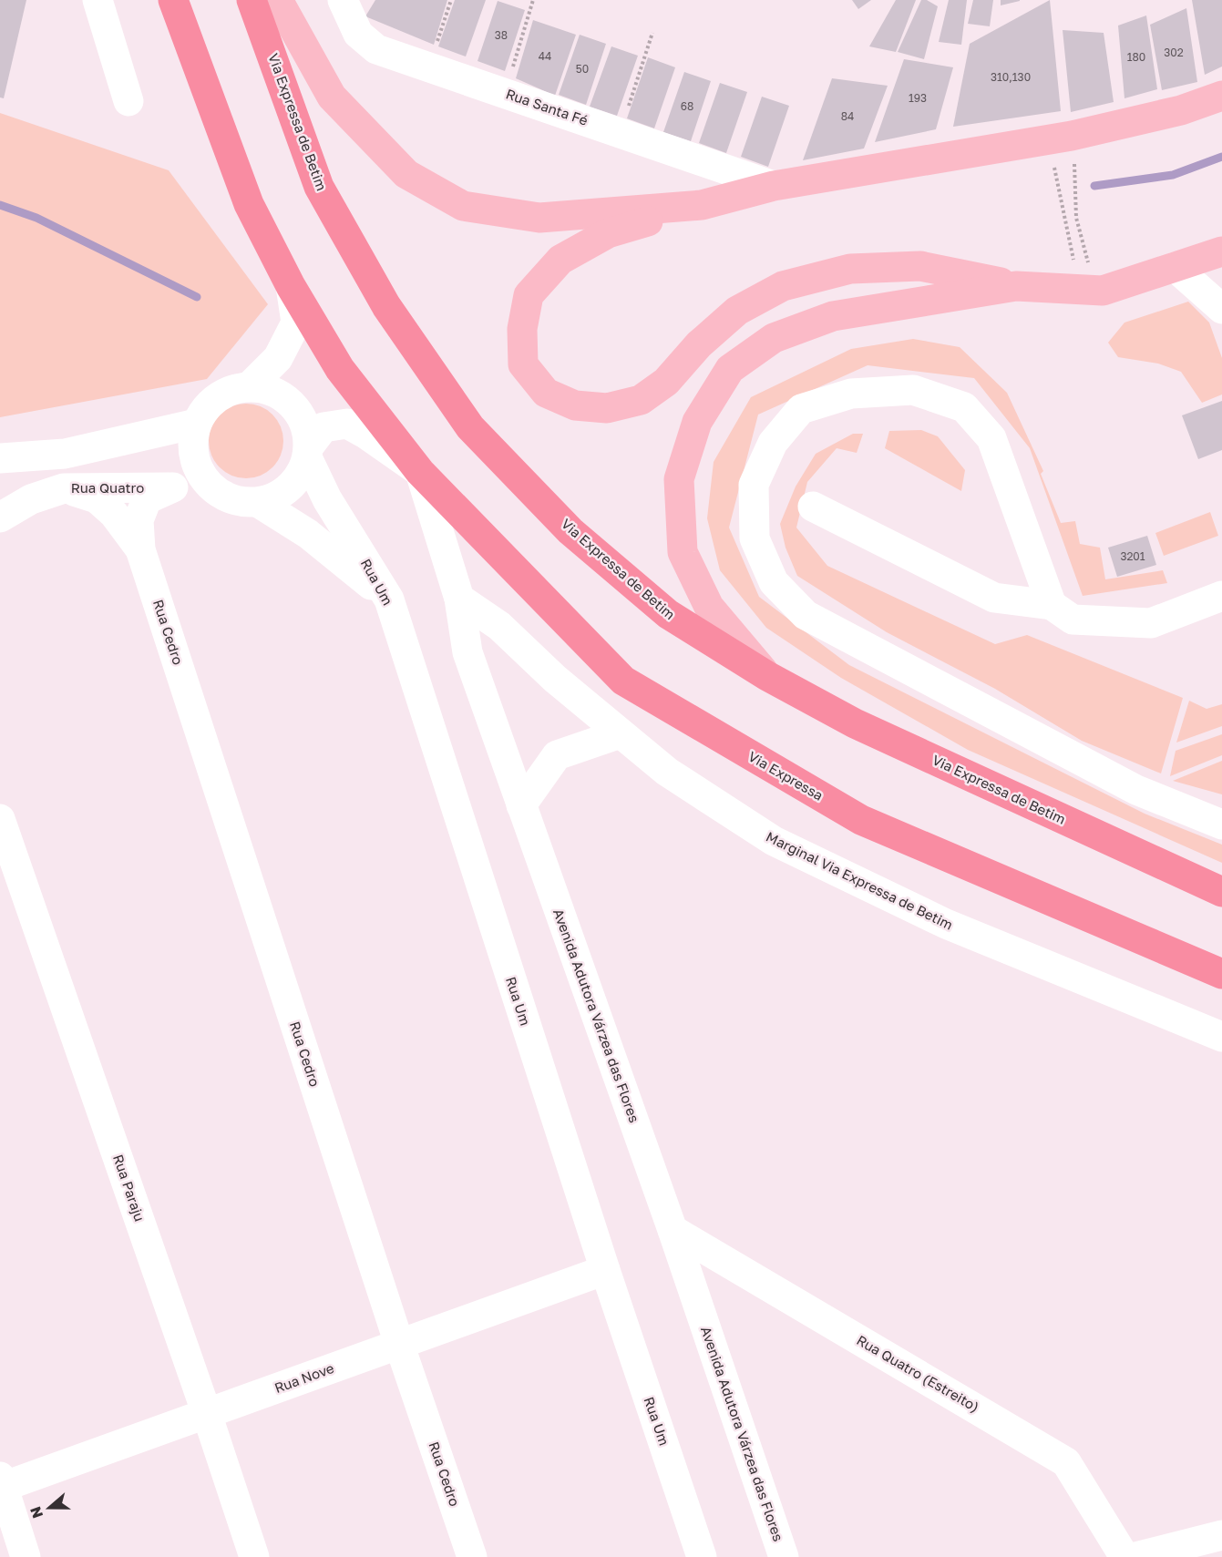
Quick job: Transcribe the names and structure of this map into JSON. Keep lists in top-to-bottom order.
{
  "streets": {
    "highway": ["Via Expressa de Betim", "Via Expressa"],
    "street": [
      "Rua Santa Fé",
      "Rua Quatro",
      "Rua Um",
      "Rua Cedro",
      "Marginal Via Expressa de Betim",
      "Avenida Adutora Várzea das Flores",
      "Rua Paraju",
      "Rua Quatro (Estreito)",
      "Rua Nove"
    ]
  },
  "crossings": [
    ["Rua Quatro", "Rua Um"],
    ["Rua Quatro", "Rua Cedro"],
    ["Rua Um", "Rua Nove"],
    ["Rua Cedro", "Rua Nove"],
    ["Via Expressa", "Avenida Adutora Várzea das Flores"],
    ["Marginal Via Expressa de Betim", "Avenida Adutora Várzea das Flores"],
    ["Avenida Adutora Várzea das Flores", "Rua Quatro (Estreito)"],
    ["Rua Paraju", "Rua Nove"]
  ],
  "house_numbers": [
    "38",
    "302",
    "44",
    "180",
    "50",
    "310,130",
    "193",
    "68",
    "84",
    "3201"
  ],
  "north": "left"
}
